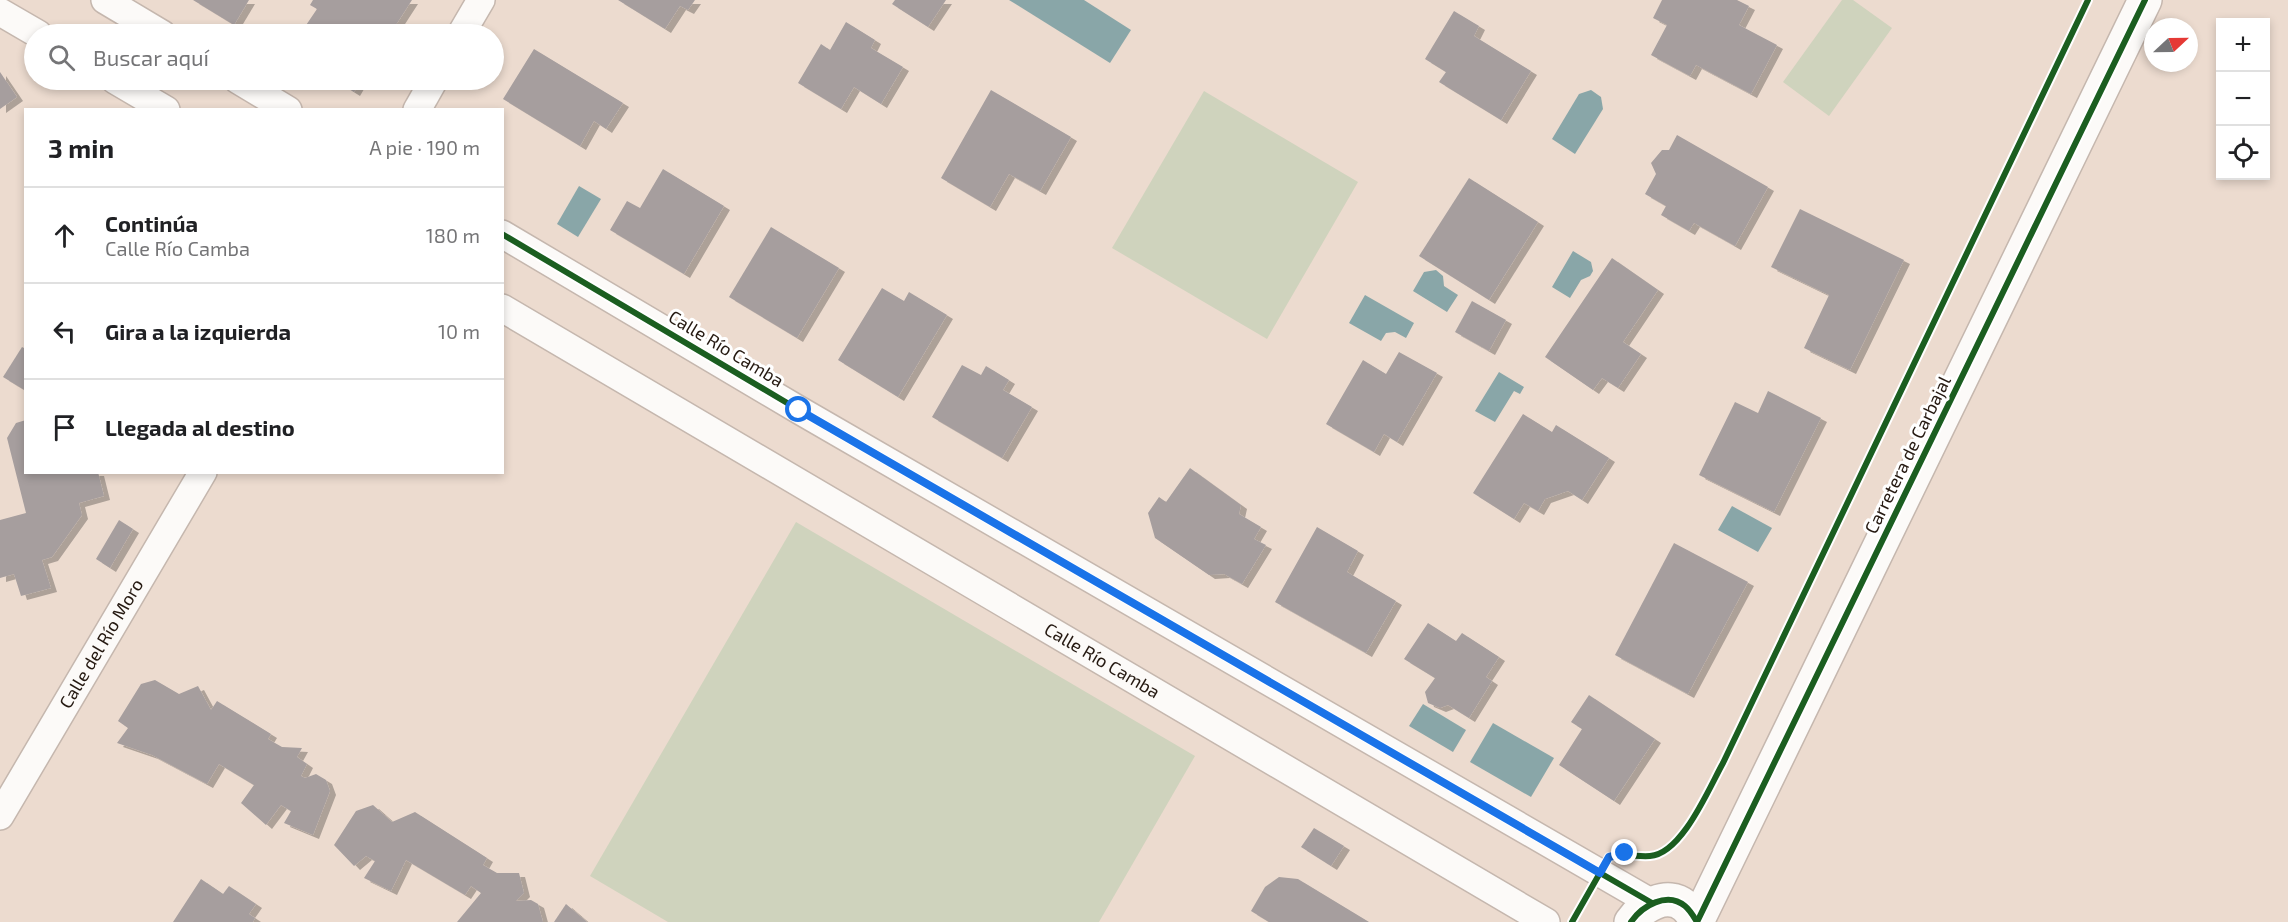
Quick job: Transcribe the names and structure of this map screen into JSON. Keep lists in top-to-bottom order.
{
  "streets": {
    "street": ["Calle Río Camba", "Carretera de Carbajal", "Calle del Río Moro"]
  },
  "north": "right",
  "page": {
    "map_buttons": ["+", "−"],
    "search": "Buscar aquí",
    "heading": ["3 min", "A pie · 190 m"],
    "list": [
      ["Continúa", "Calle Río Camba", "180 m"],
      ["Gira a la izquierda", "10 m"],
      "Llegada al destino"
    ]
  }
}
